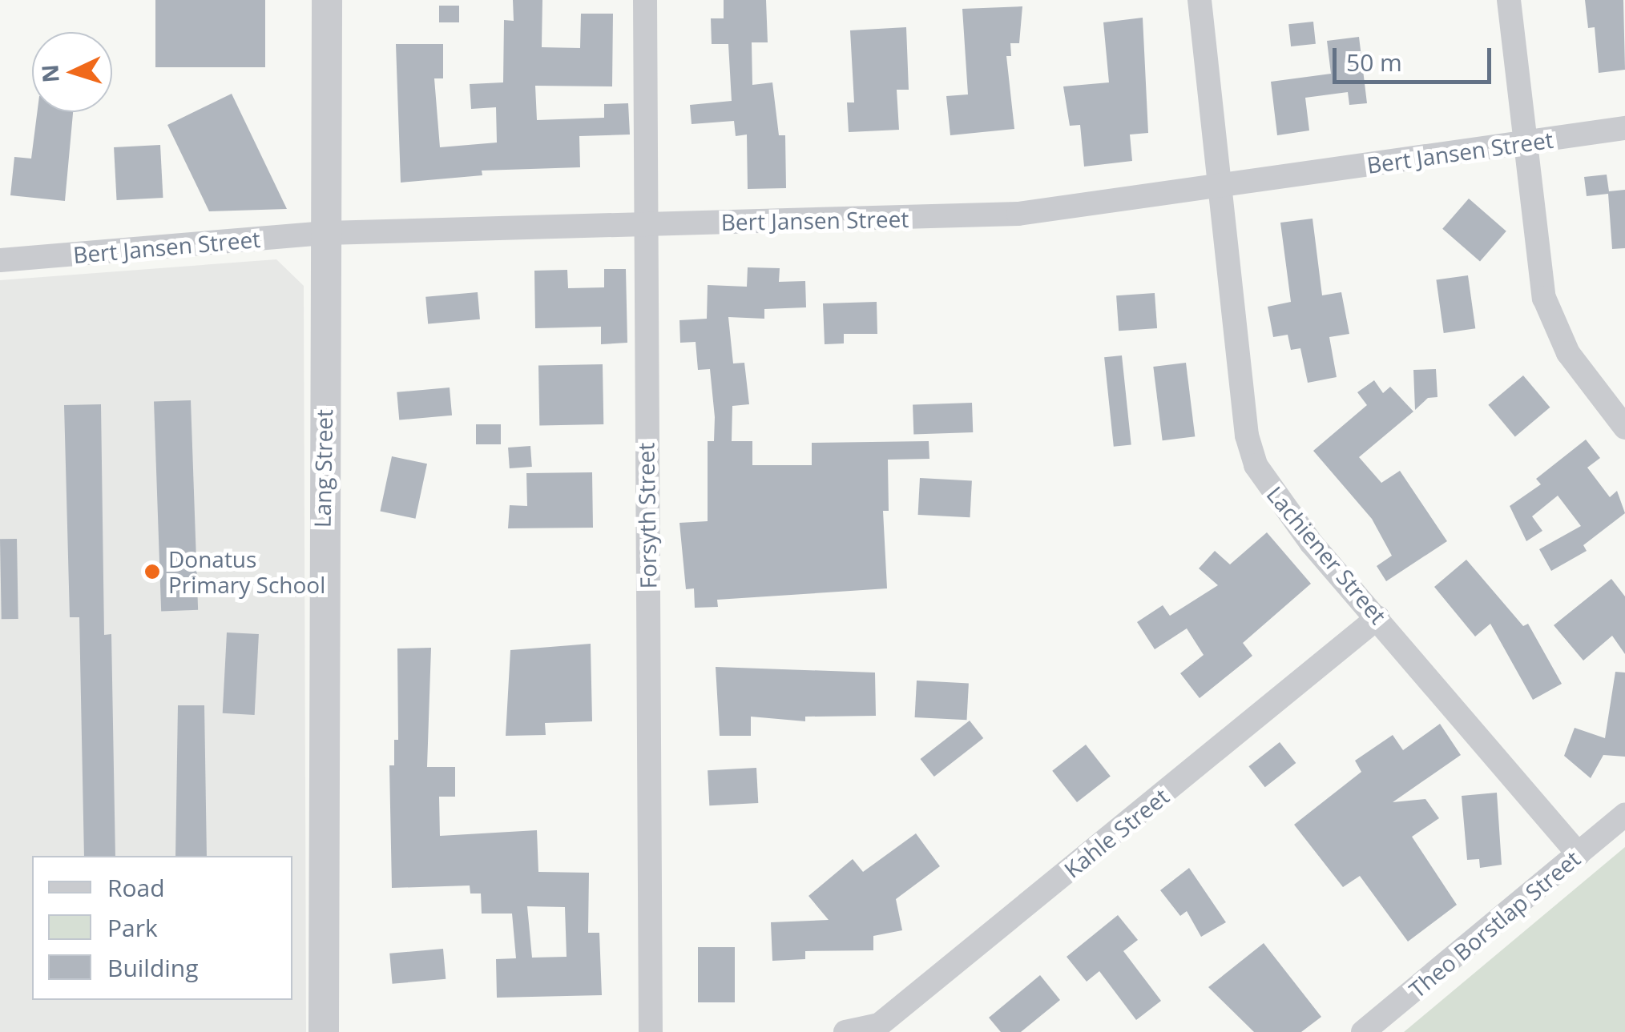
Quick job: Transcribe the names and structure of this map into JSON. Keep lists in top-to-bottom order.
{
  "streets": {
    "street": [
      "Bert Jansen Street",
      "Lang Street",
      "Forsyth Street",
      "Lachiener Street",
      "Kahle Street",
      "Theo Borstlap Street"
    ]
  },
  "crossings": [
    ["Bert Jansen Street", "Lang Street"],
    ["Bert Jansen Street", "Forsyth Street"],
    ["Bert Jansen Street", "Lachiener Street"],
    ["Lachiener Street", "Kahle Street"],
    ["Lachiener Street", "Theo Borstlap Street"]
  ],
  "places": ["Donatus Primary School"],
  "legend": ["Road", "Park", "Building"],
  "scale_bar": "50 m",
  "north": "left"
}
